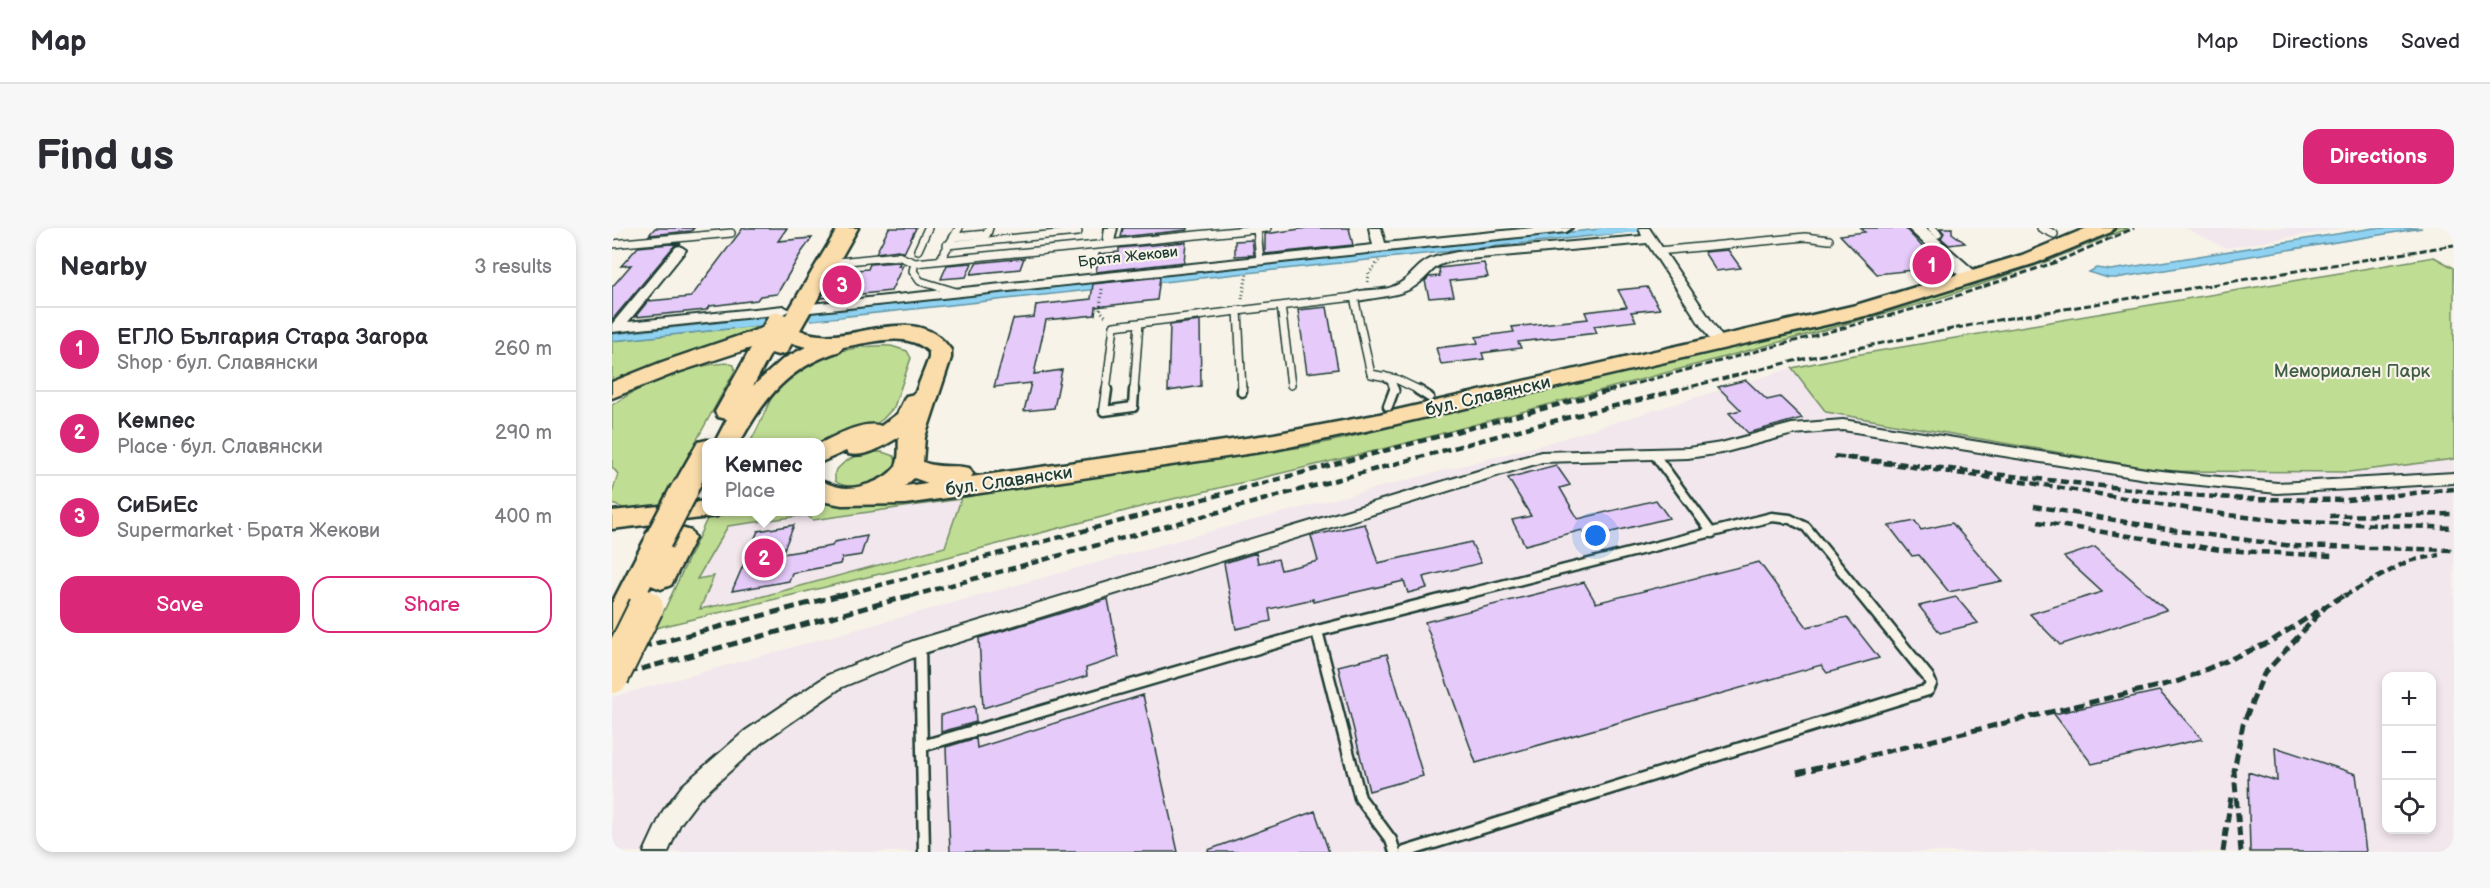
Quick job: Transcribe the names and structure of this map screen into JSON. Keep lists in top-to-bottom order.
{
  "streets": {
    "main road": ["бул. Славянски"],
    "street": ["Братя Жекови"]
  },
  "parks": ["Мемориален Парк"],
  "page": {
    "header": "Map",
    "nav": ["Map", "Directions", "Saved"],
    "buttons": [
      "Directions",
      ["Save", "Share"]
    ],
    "title": "Find us",
    "heading": ["Nearby", "3 results"],
    "pins": ["1", "3", "2"],
    "list": [
      {
        "mark": "1",
        "name": "ЕГЛО България Стара Загора",
        "note": "Shop · бул. Славянски",
        "value": "260 m"
      },
      {
        "mark": "2",
        "name": "Кемпес",
        "note": "Place · бул. Славянски",
        "value": "290 m"
      },
      {
        "mark": "3",
        "name": "СиБиЕс",
        "note": "Supermarket · Братя Жекови",
        "value": "400 m"
      }
    ],
    "popup": ["Кемпес", "Place"],
    "map_buttons": ["+", "−"]
  }
}
